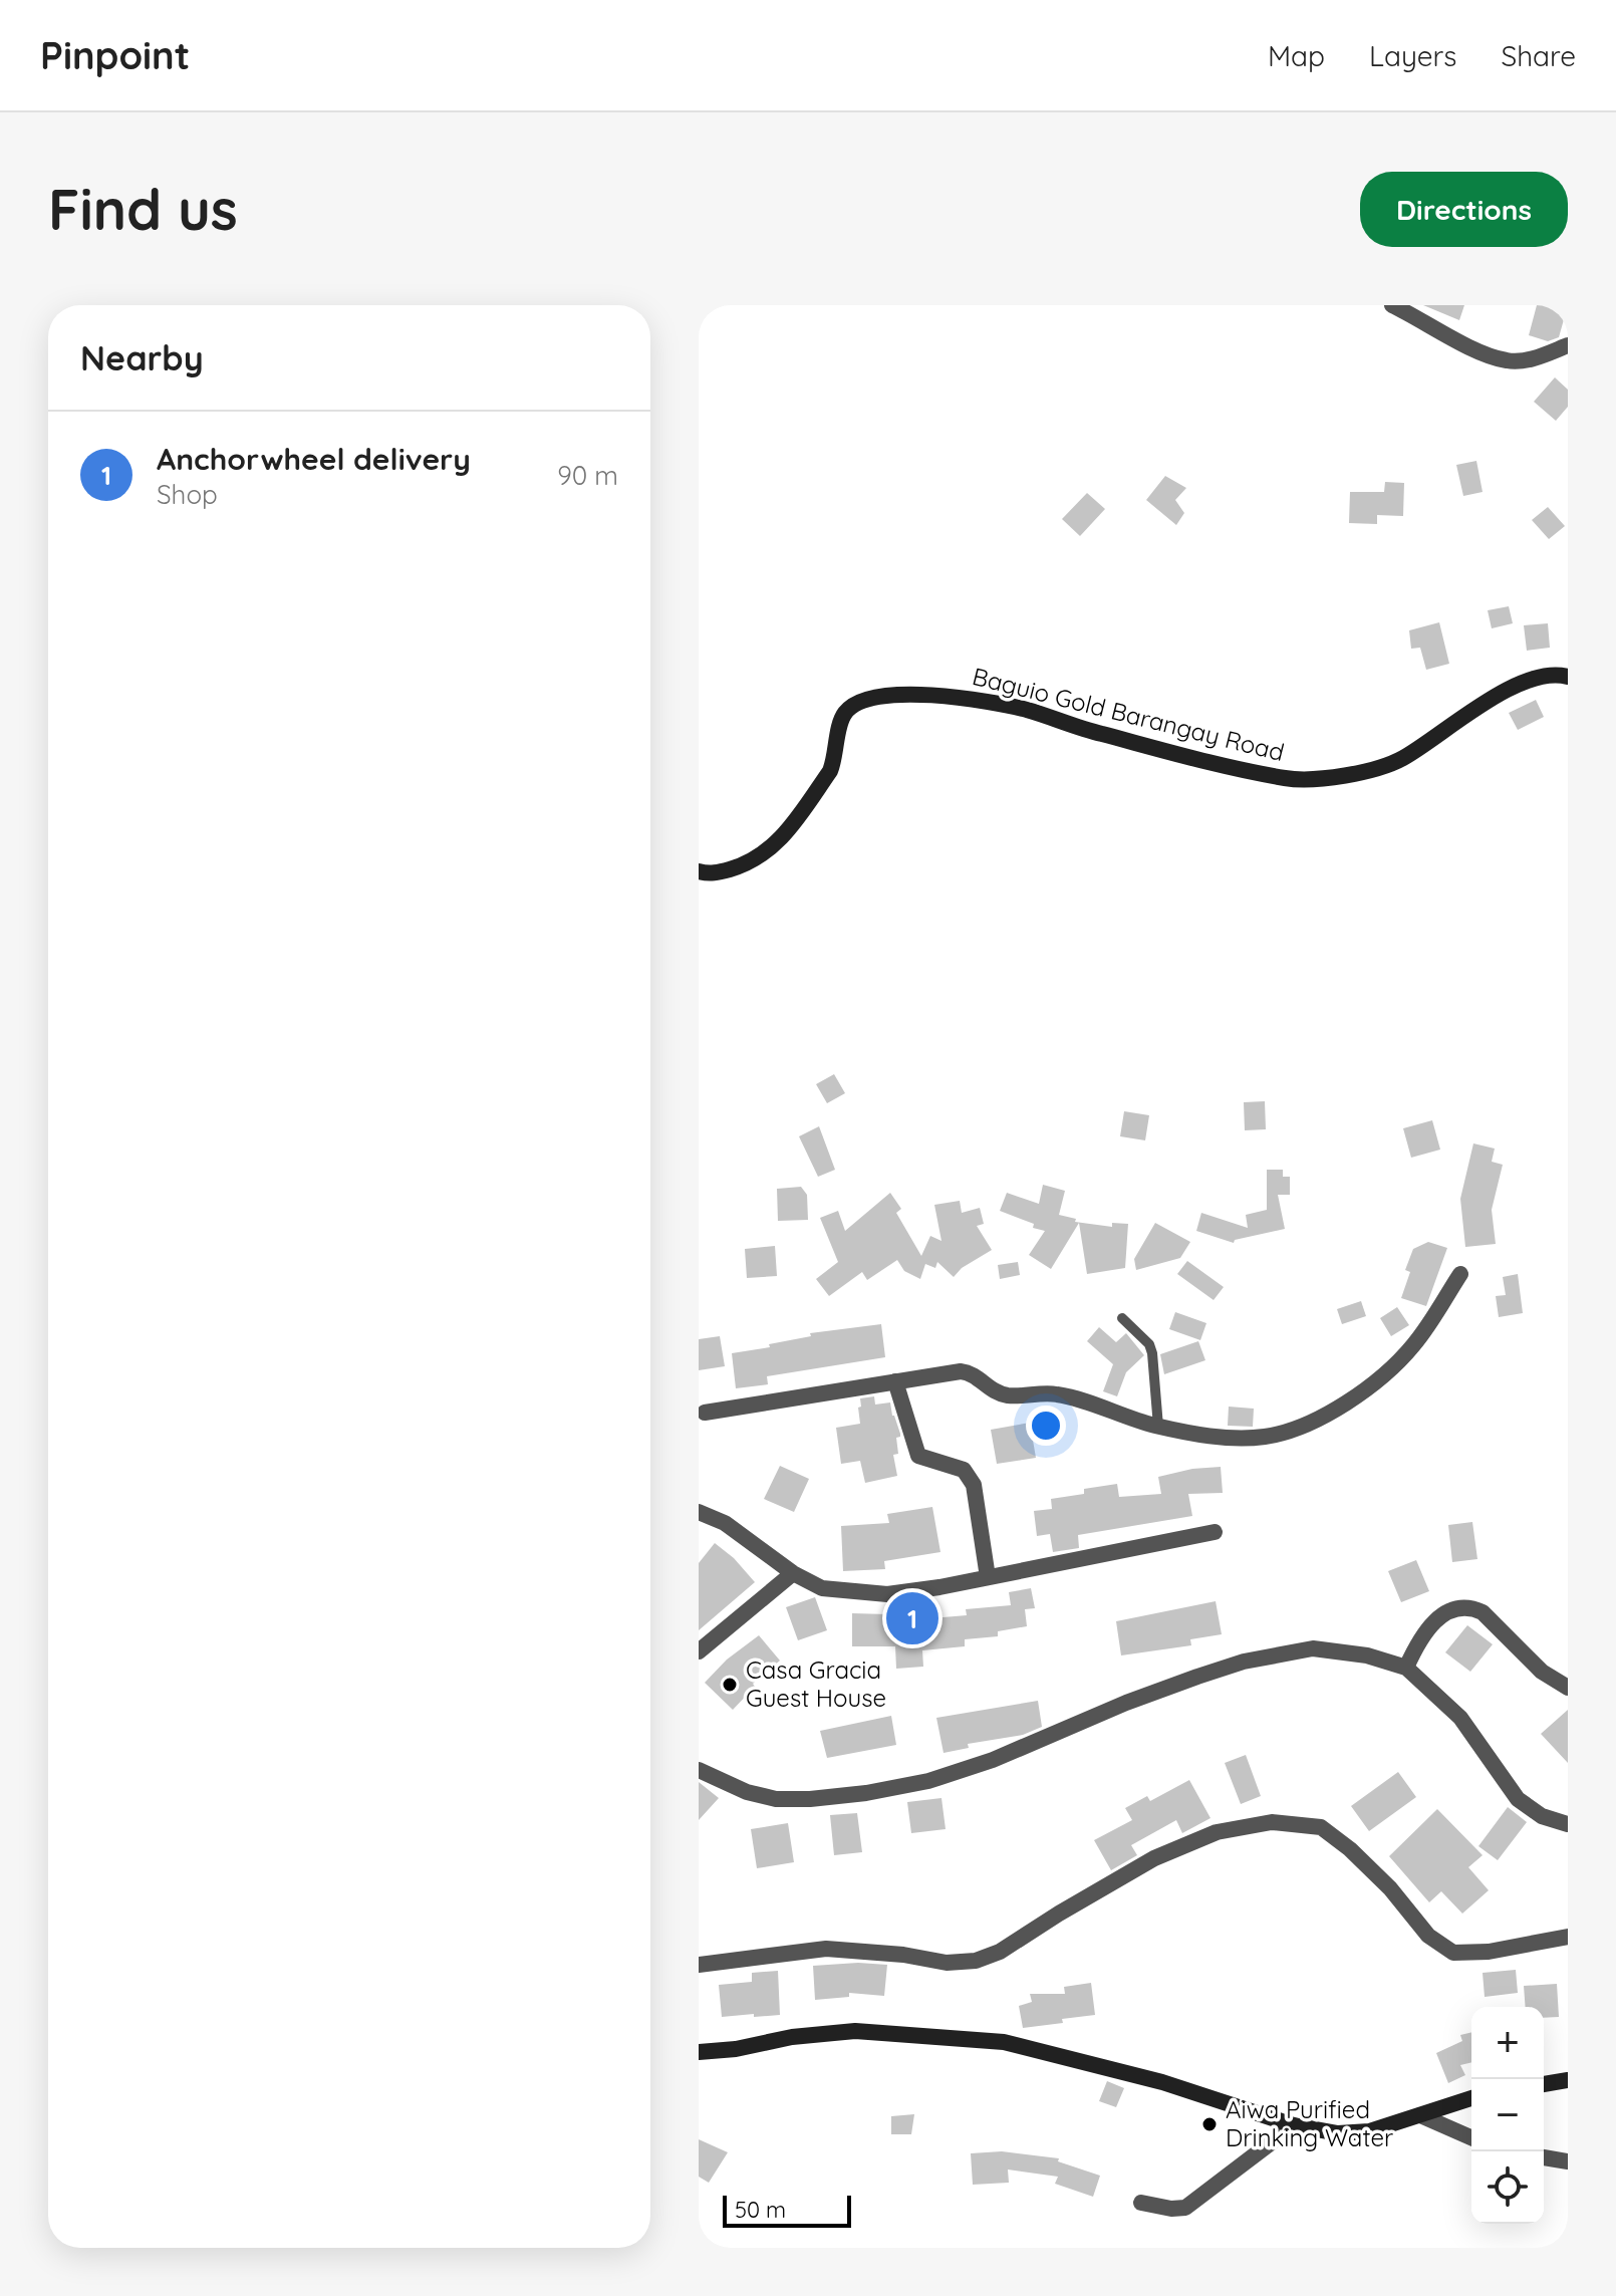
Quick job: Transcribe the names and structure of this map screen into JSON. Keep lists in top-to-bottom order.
{
  "streets": {
    "street": ["Baguio Gold Barangay Road"]
  },
  "places": ["Casa Gracia Guest House", "Aiwa Purified Drinking Water"],
  "scale_bar": "50 m",
  "page": {
    "header": "Pinpoint",
    "nav": ["Map", "Layers", "Share"],
    "buttons": "Directions",
    "title": "Find us",
    "heading": "Nearby",
    "list": [
      {
        "mark": "1",
        "name": "Anchorwheel delivery",
        "note": "Shop",
        "value": "90 m"
      }
    ],
    "pins": "1",
    "map_buttons": ["+", "−"],
    "scale": "50 m"
  }
}
